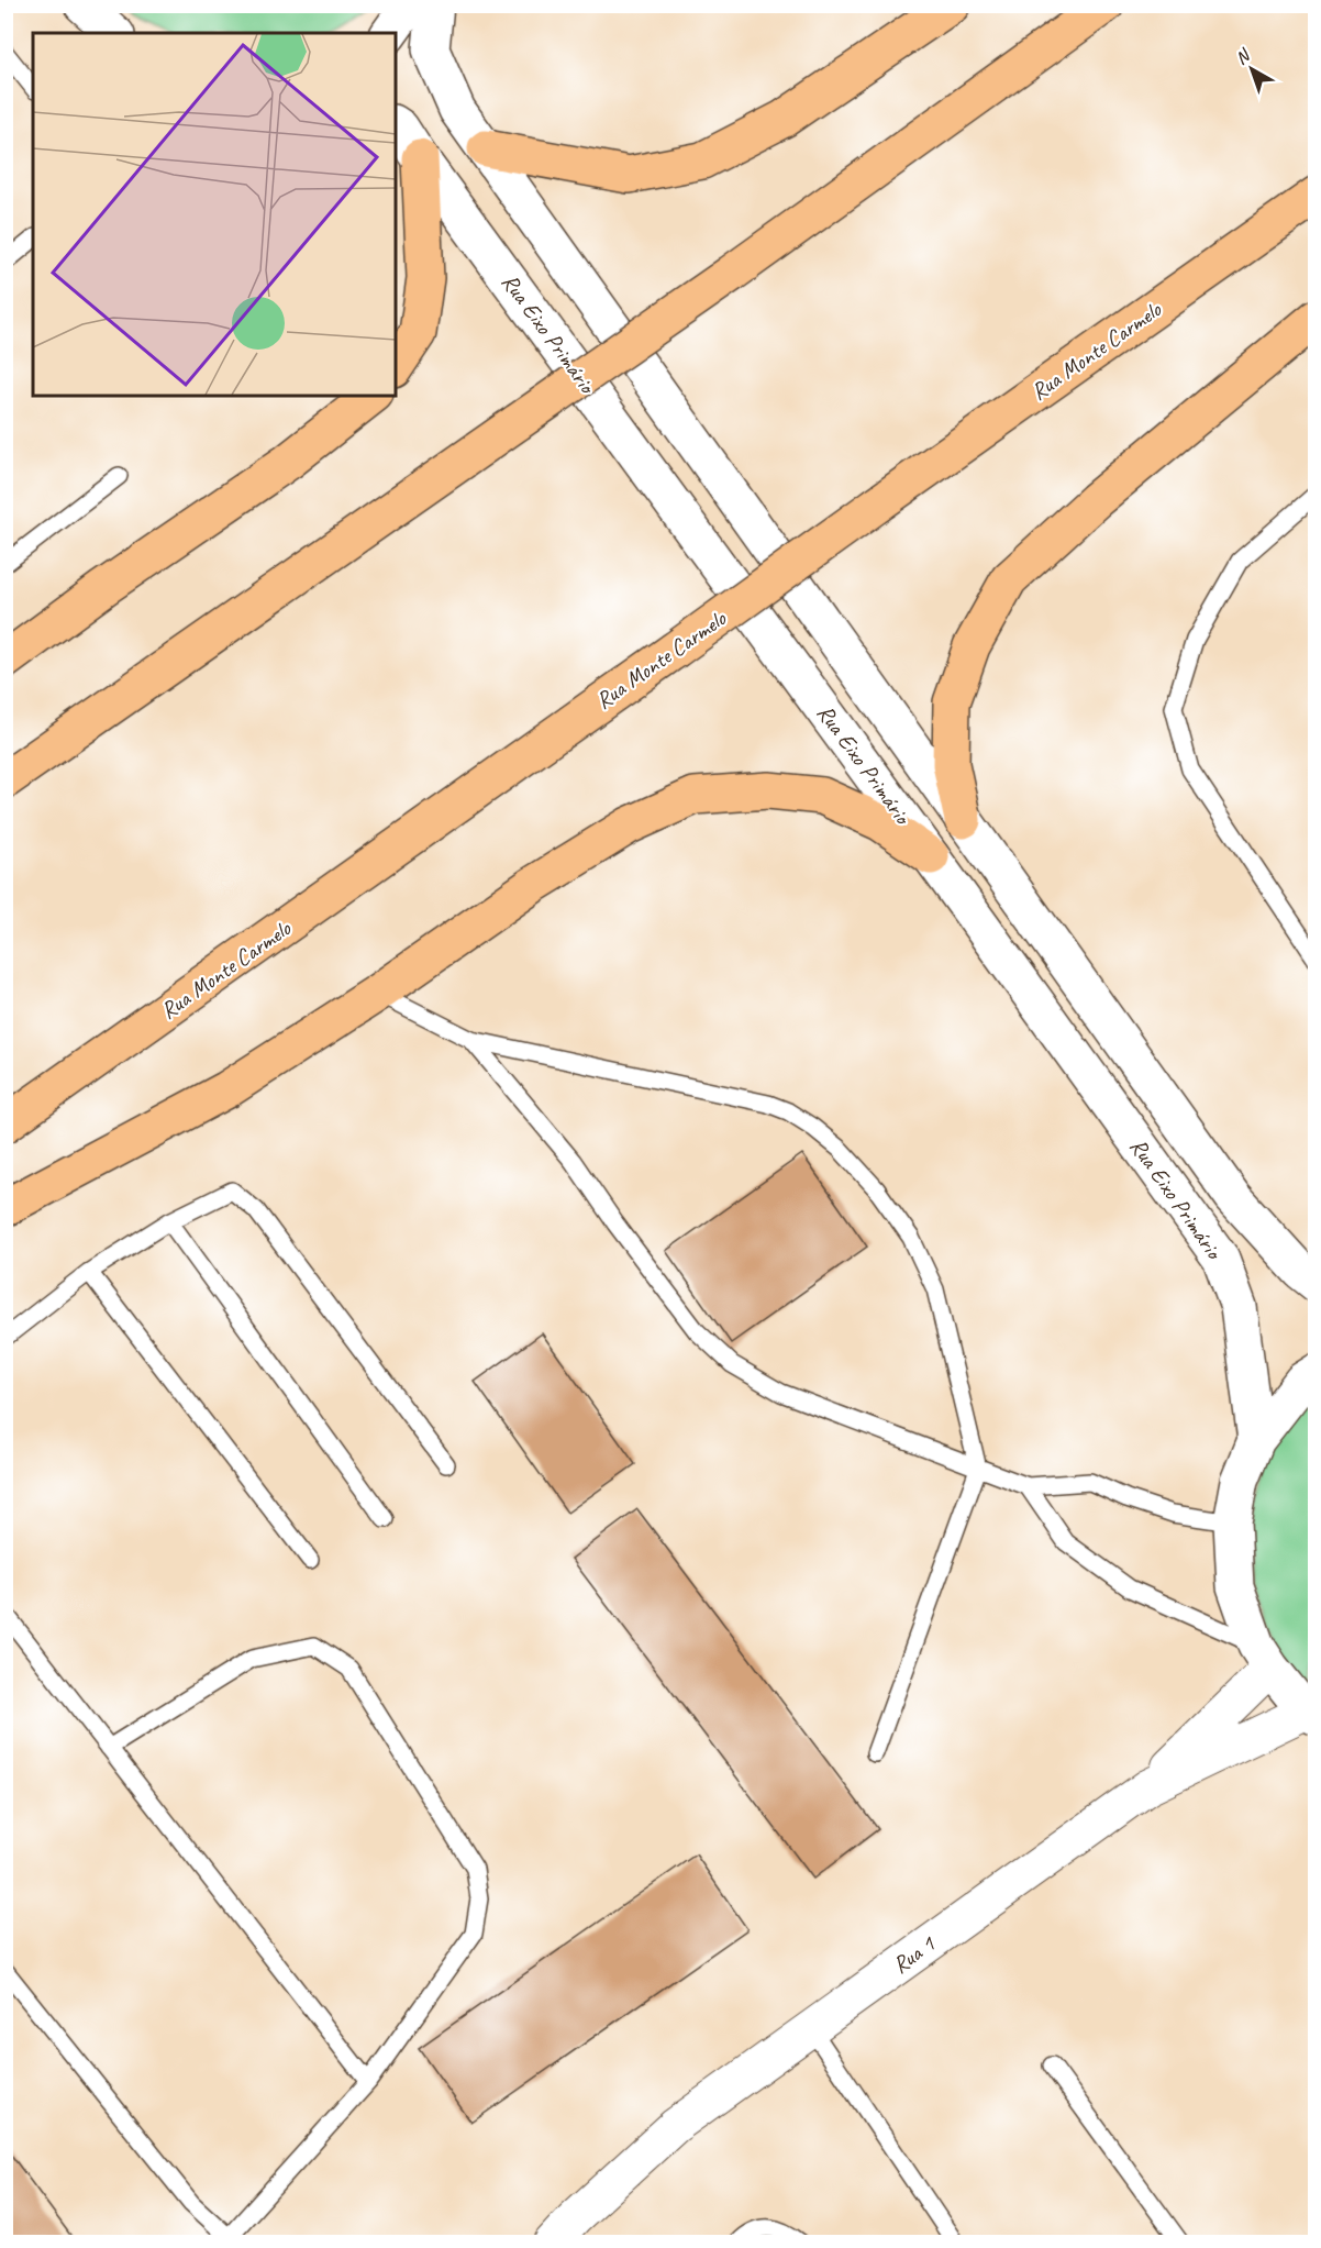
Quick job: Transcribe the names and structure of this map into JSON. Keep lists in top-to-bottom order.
{
  "streets": {
    "highway": ["Rua Monte Carmelo"],
    "street": ["Rua Eixo Primário", "Rua 1"]
  },
  "north": "top left"
}
